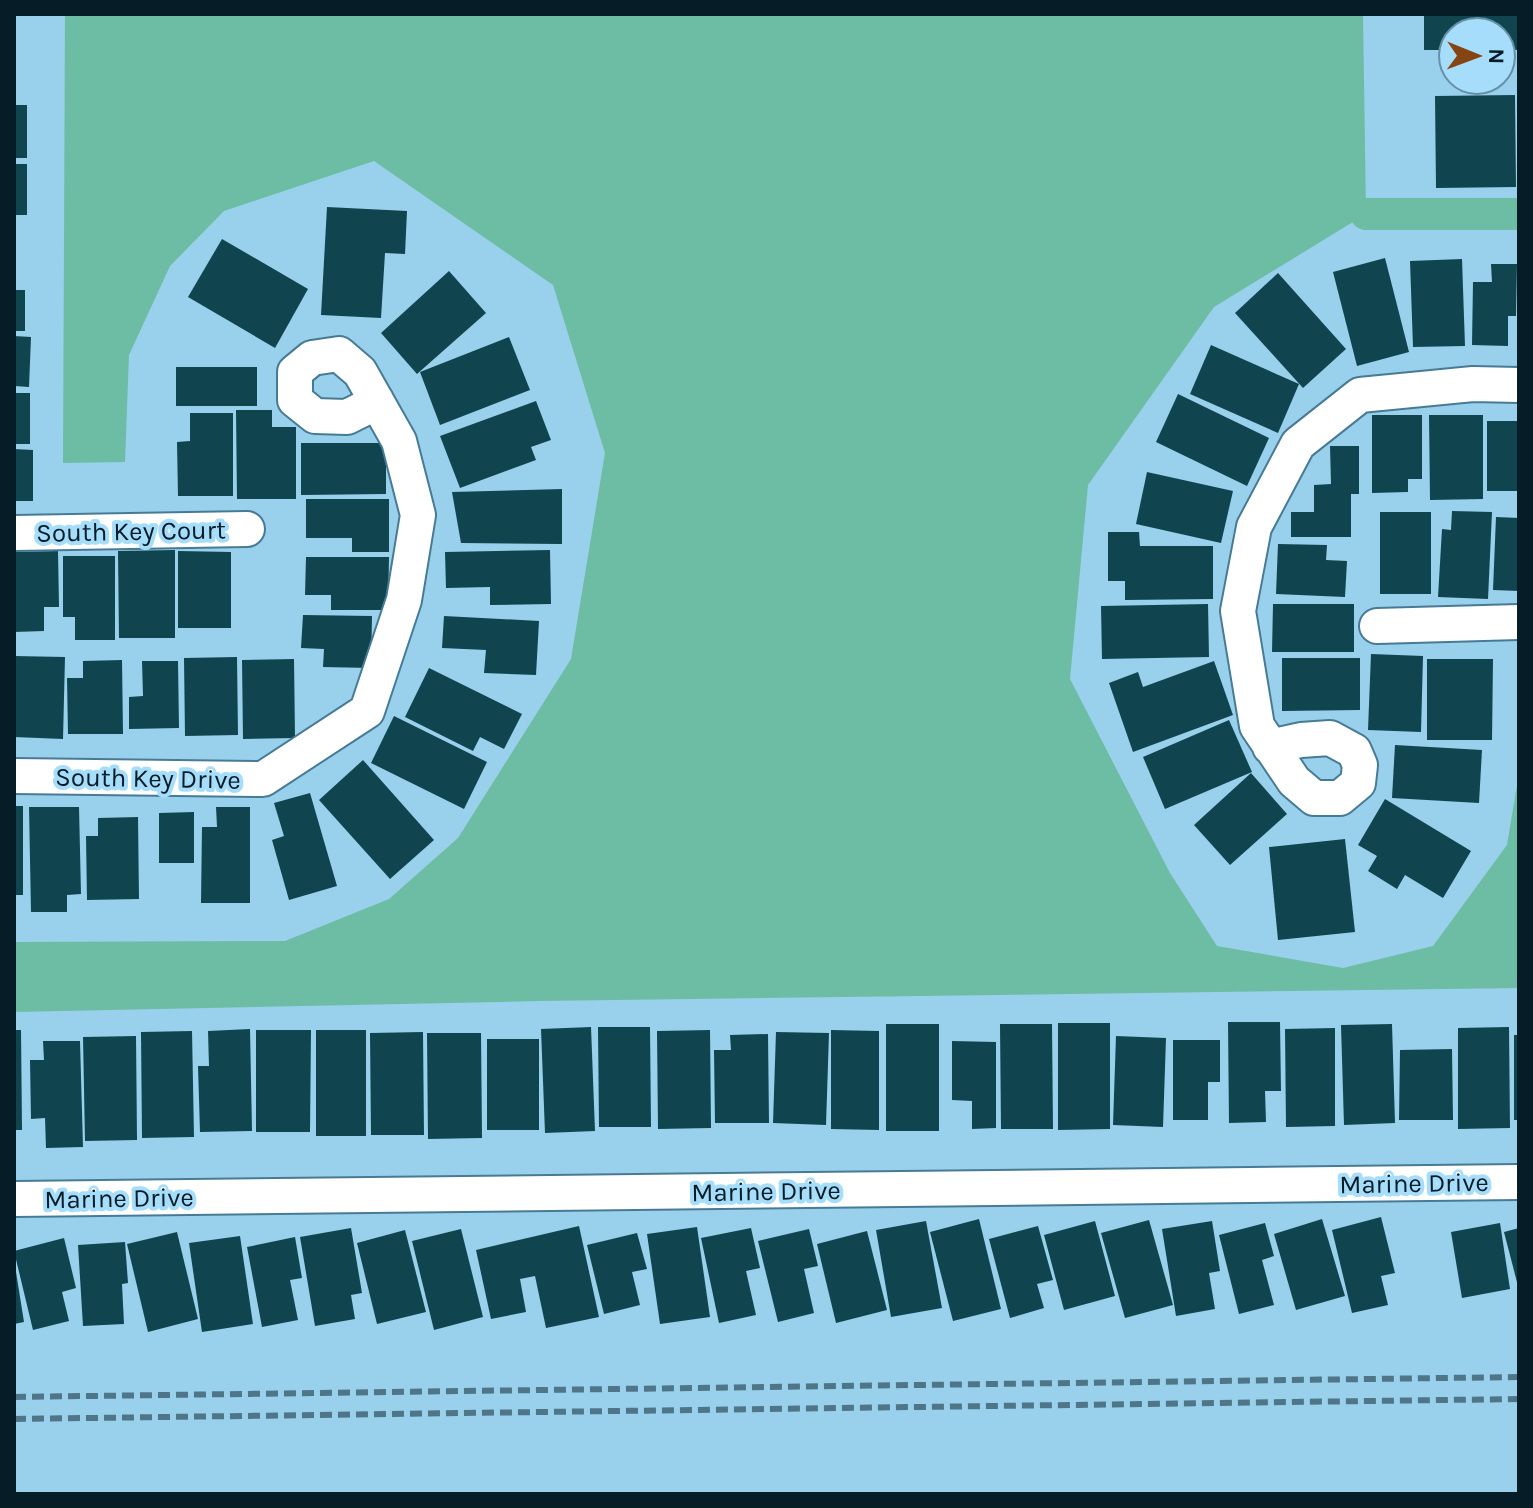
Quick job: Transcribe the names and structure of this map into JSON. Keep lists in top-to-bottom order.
{
  "streets": {
    "street": ["South Key Court", "South Key Drive", "Marine Drive"]
  },
  "north": "right"
}
